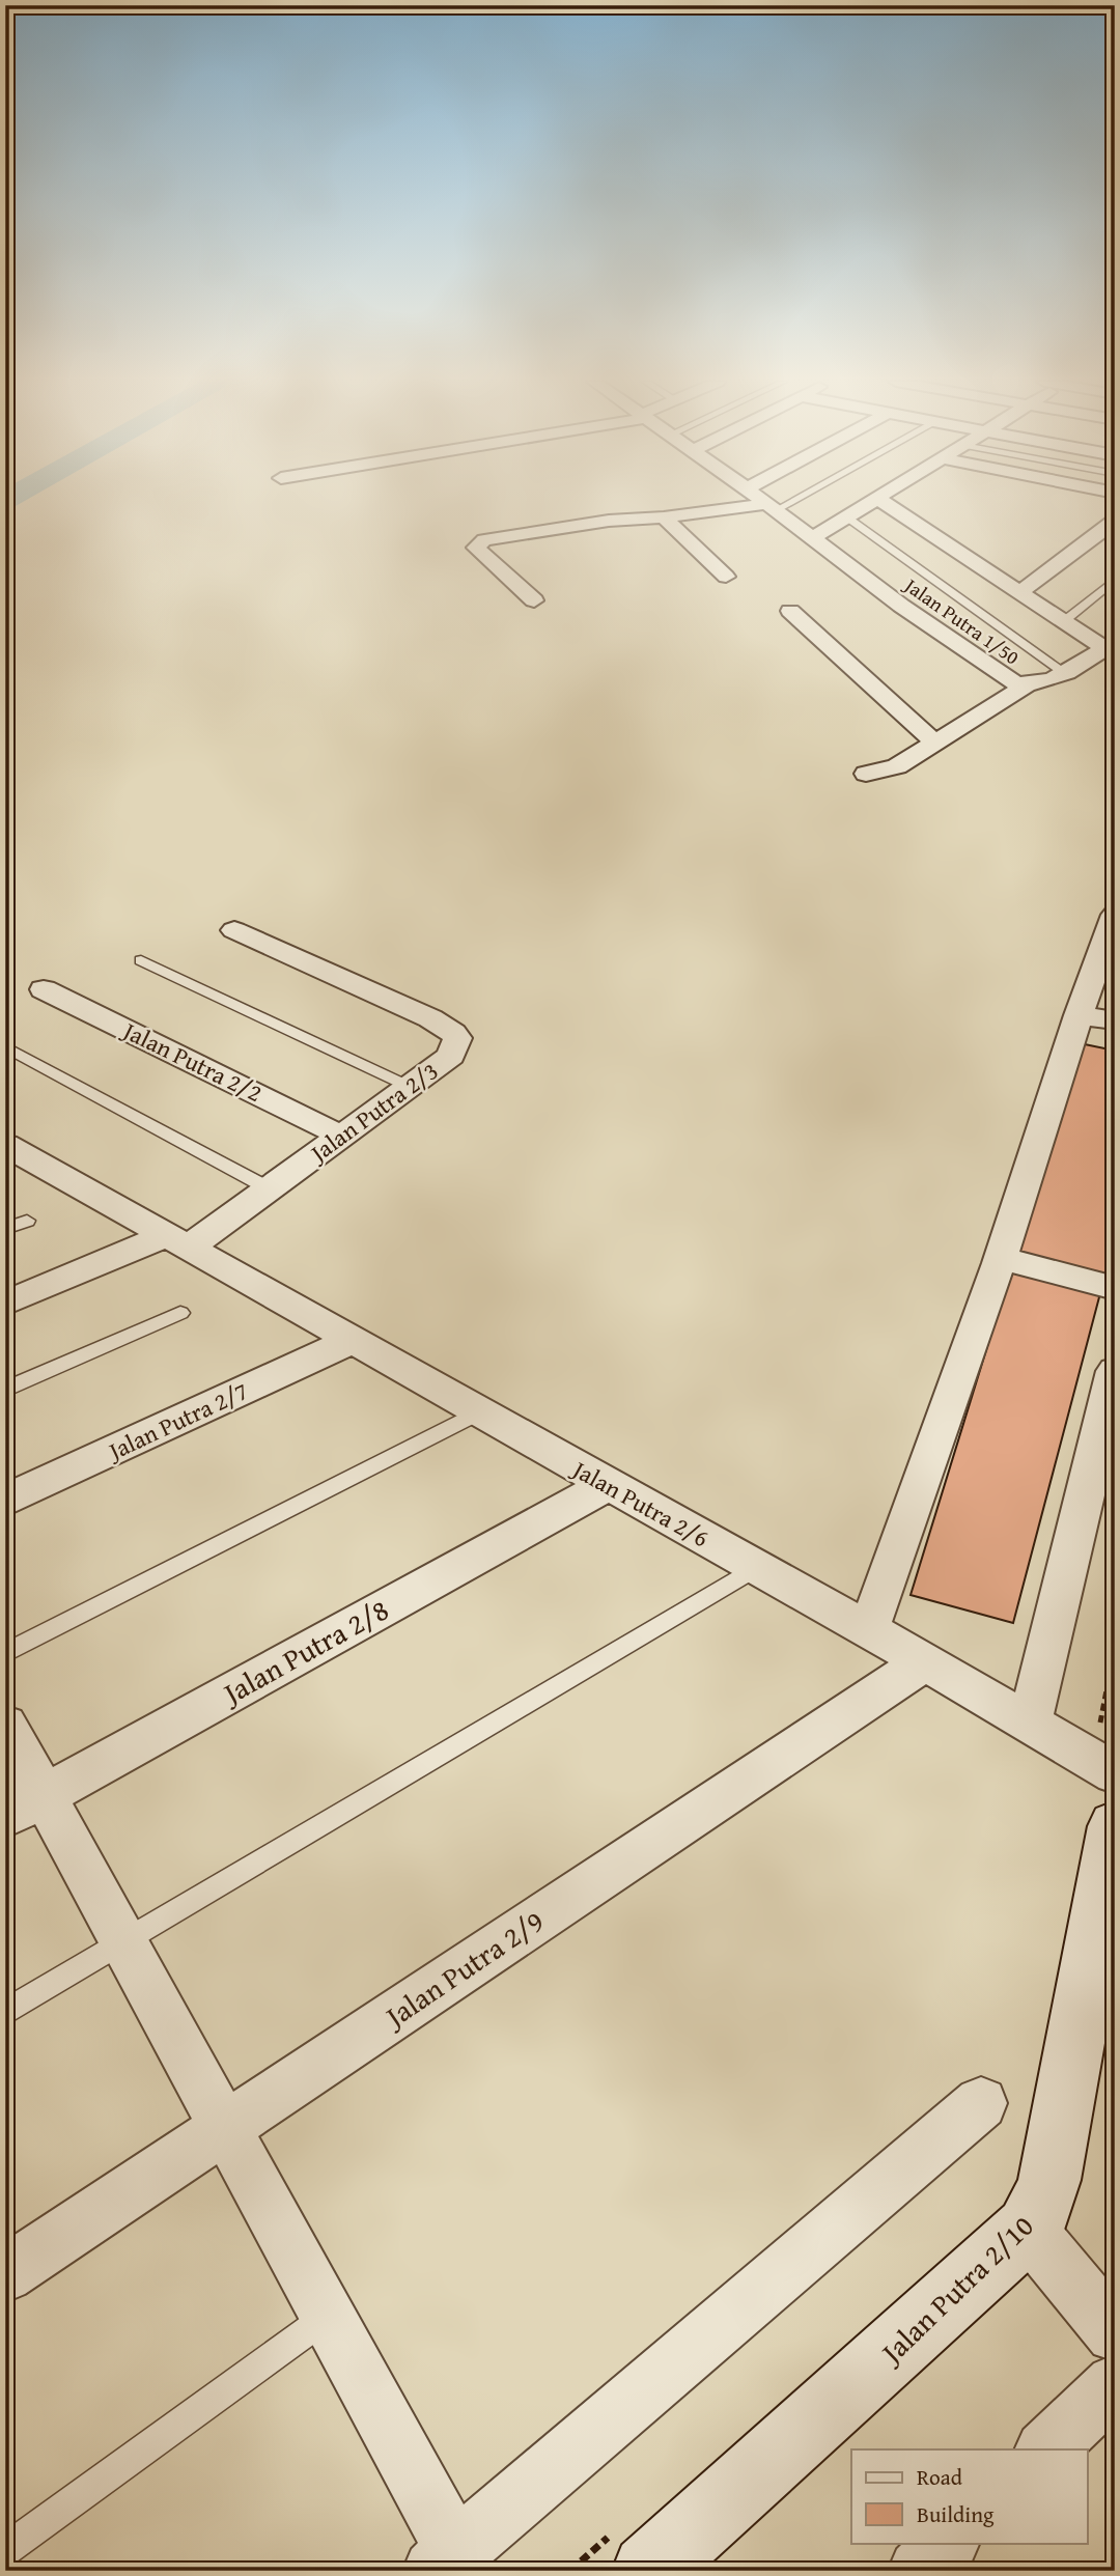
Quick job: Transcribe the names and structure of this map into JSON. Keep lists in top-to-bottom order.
{
  "streets": {
    "street": [
      "Jalan Putra 1/50",
      "Jalan Putra 2/2",
      "Jalan Putra 2/3",
      "Jalan Putra 2/7",
      "Jalan Putra 2/6",
      "Jalan Putra 2/8",
      "Jalan Putra 2/9",
      "Jalan Putra 2/10"
    ]
  },
  "crossings": [
    ["Jalan Putra 2/2", "Jalan Putra 2/3"],
    ["Jalan Putra 2/3", "Jalan Putra 2/6"],
    ["Jalan Putra 2/7", "Jalan Putra 2/6"],
    ["Jalan Putra 2/6", "Jalan Putra 2/8"],
    ["Jalan Putra 2/6", "Jalan Putra 2/9"]
  ],
  "legend": ["Road", "Building"]
}
